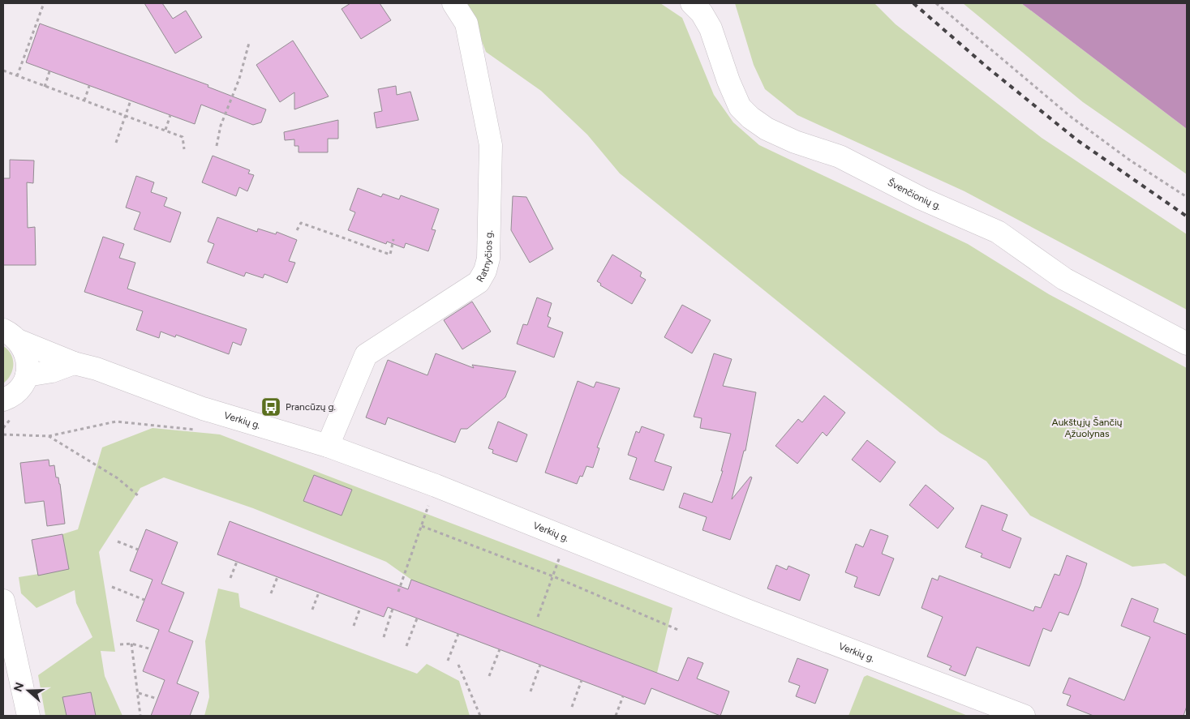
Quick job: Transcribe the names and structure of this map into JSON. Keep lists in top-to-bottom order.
{
  "streets": {
    "street": ["Švenčionių g.", "Ratnyčios g.", "Verkių g."]
  },
  "crossings": [
    ["Ratnyčios g.", "Verkių g."]
  ],
  "parks": ["Aukštųjų Šančių Ąžuolynas"],
  "places": {
    "bus stop": ["Prancūzų g."]
  },
  "north": "left"
}
